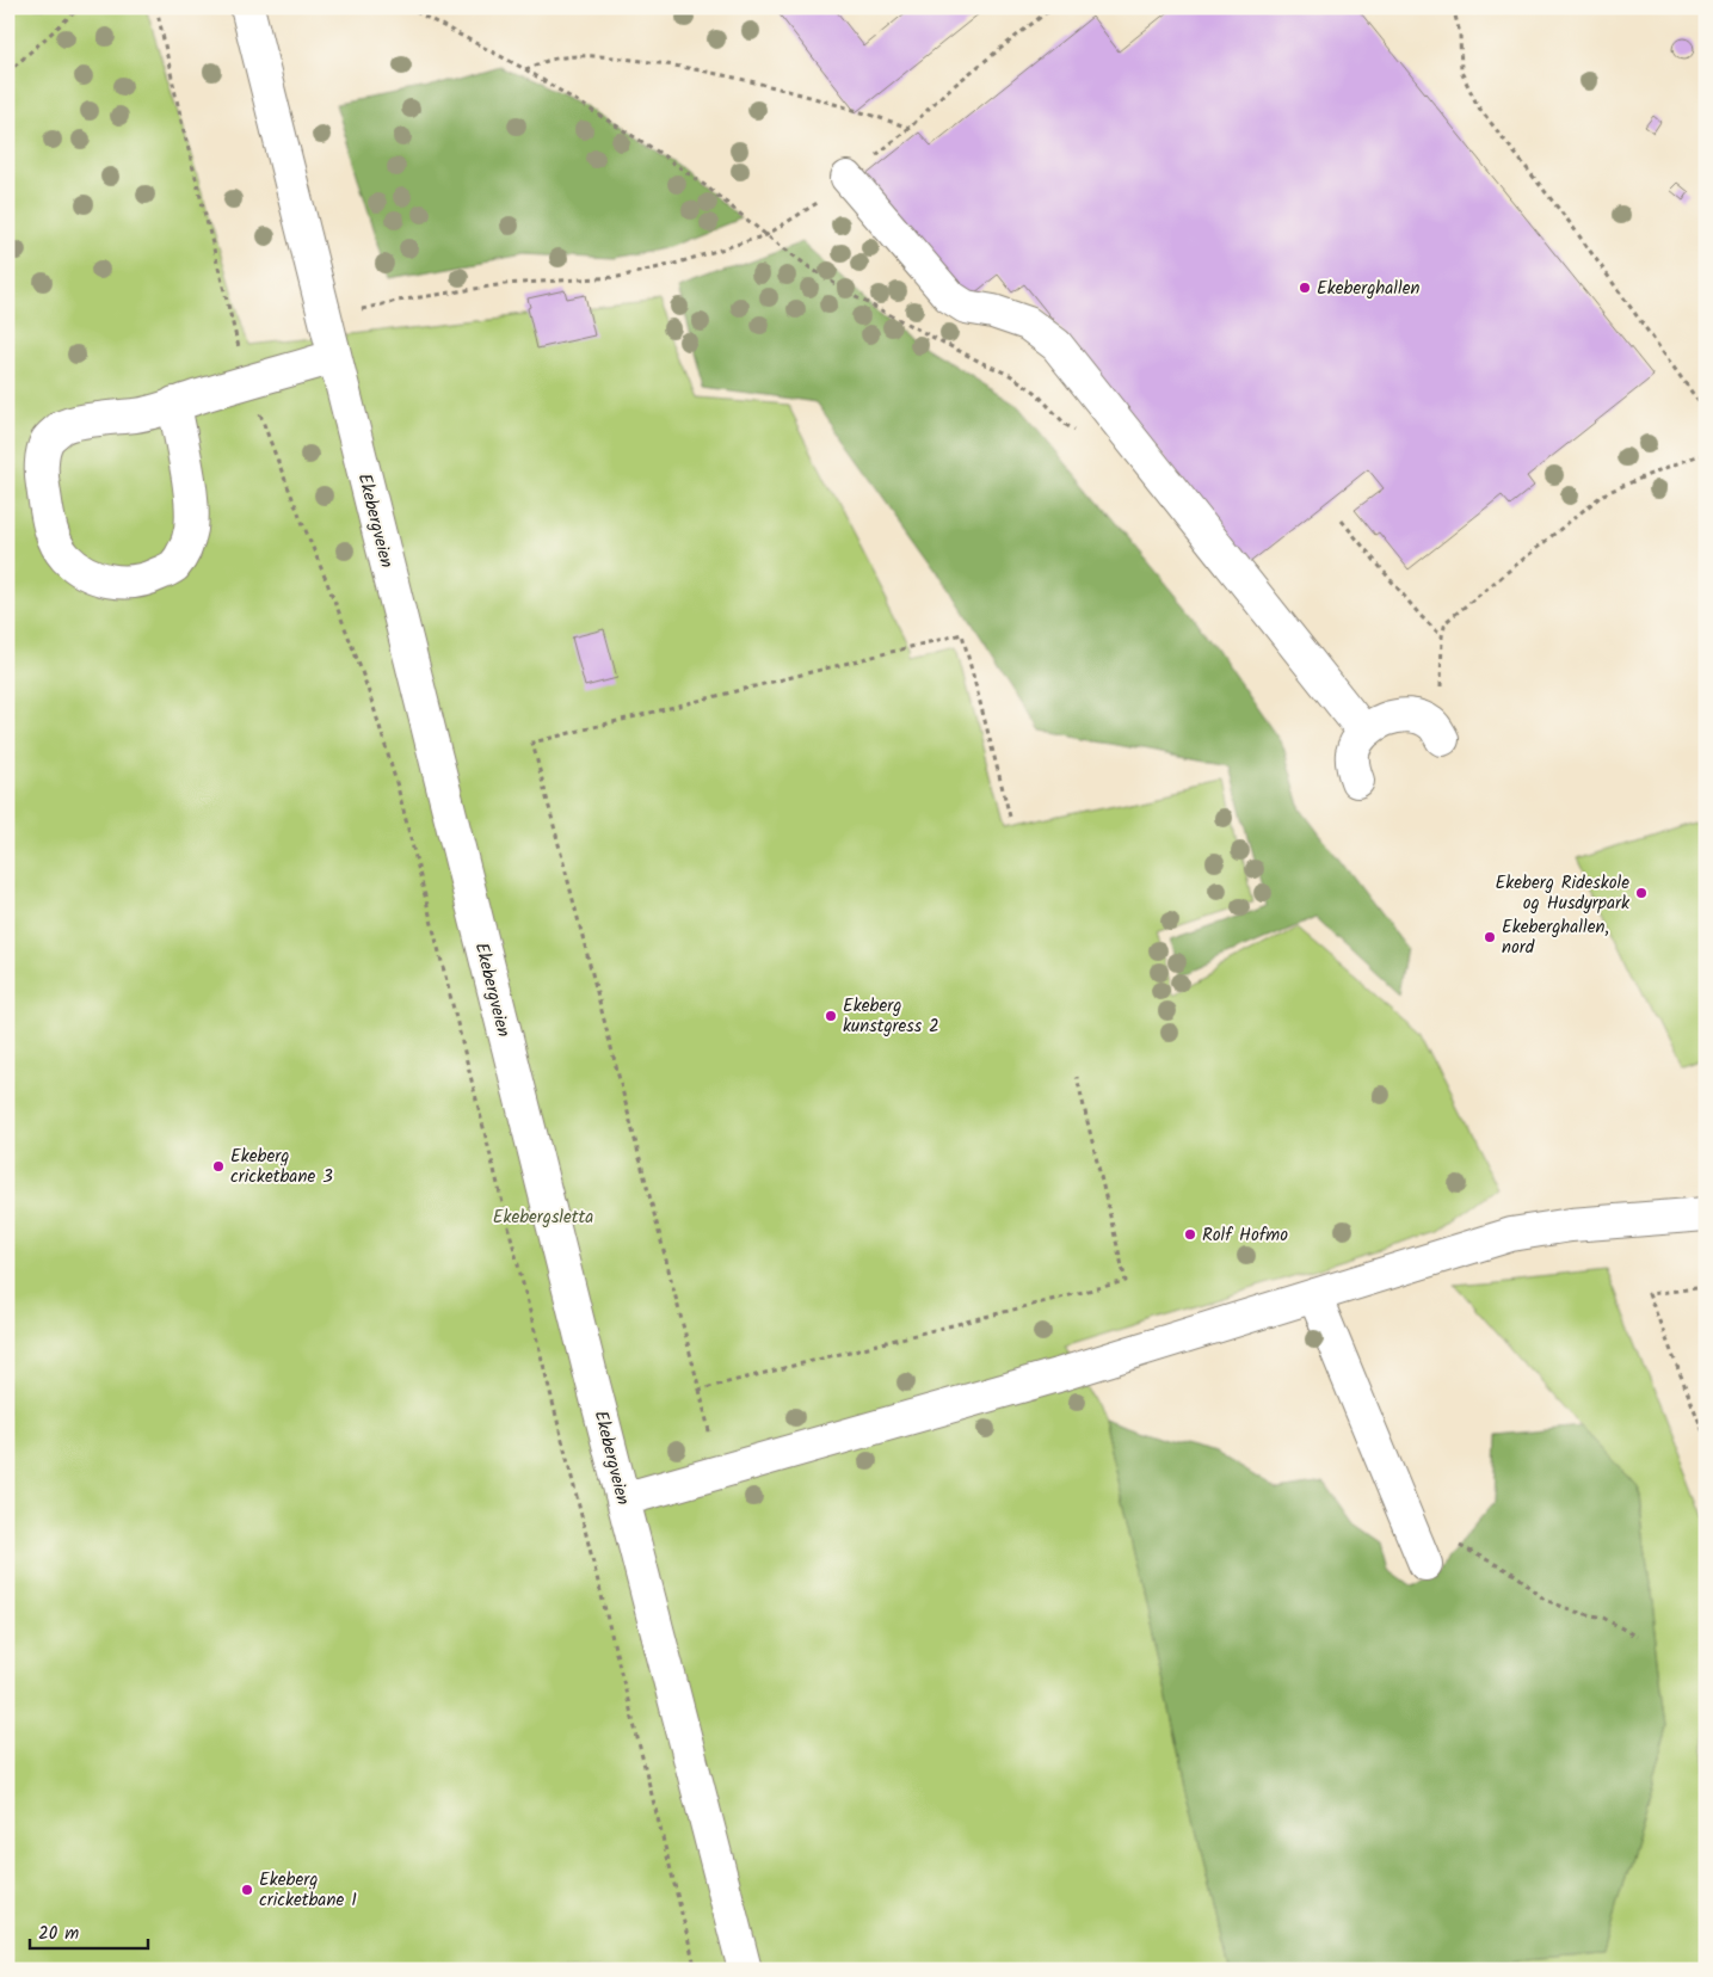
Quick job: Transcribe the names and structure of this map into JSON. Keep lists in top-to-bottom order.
{
  "streets": {
    "street": ["Ekebergveien"]
  },
  "parks": ["Ekebergsletta"],
  "places": [
    "Ekeberghallen",
    "Ekeberg Rideskole og Husdyrpark",
    "Ekeberghallen, nord",
    "Ekeberg kunstgress 2",
    "Ekeberg cricketbane 3",
    "Rolf Hofmo",
    "Ekeberg cricketbane 1"
  ],
  "scale_bar": "20 m"
}
